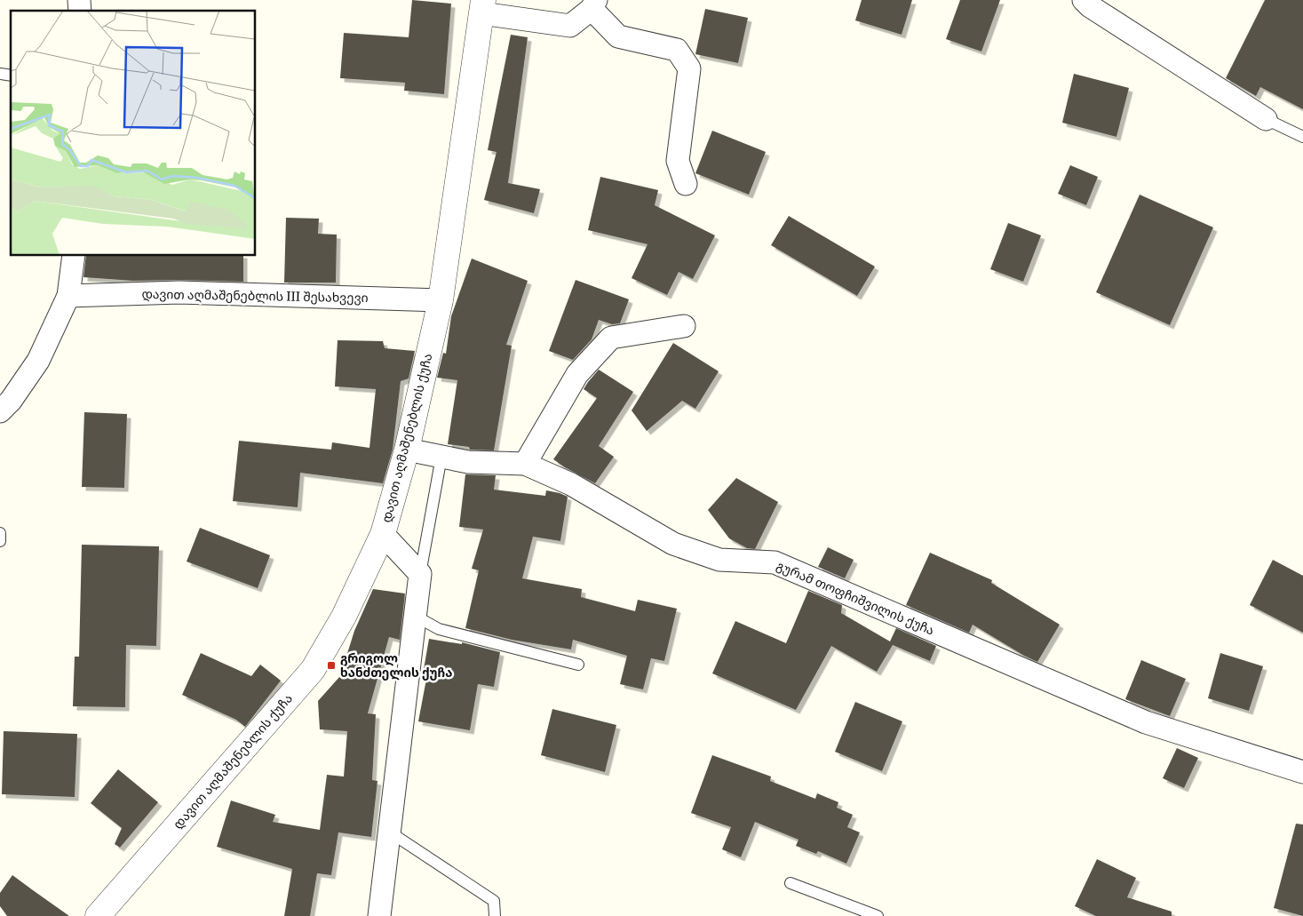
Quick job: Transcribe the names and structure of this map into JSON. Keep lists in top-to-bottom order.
{
  "streets": {
    "street": ["დავით აღმაშენებლის III შესახვევი", "დავით აღმაშენებლის ქუჩა", "გურამ თოფჩიშვილის ქუჩა"]
  },
  "crossings": [
    ["დავით აღმაშენებლის III შესახვევი", "დავით აღმაშენებლის ქუჩა"],
    ["დავით აღმაშენებლის ქუჩა", "გურამ თოფჩიშვილის ქუჩა"]
  ],
  "places": {
    "transit": ["გრიგოლ ხანძთელის ქუჩა"]
  }
}
